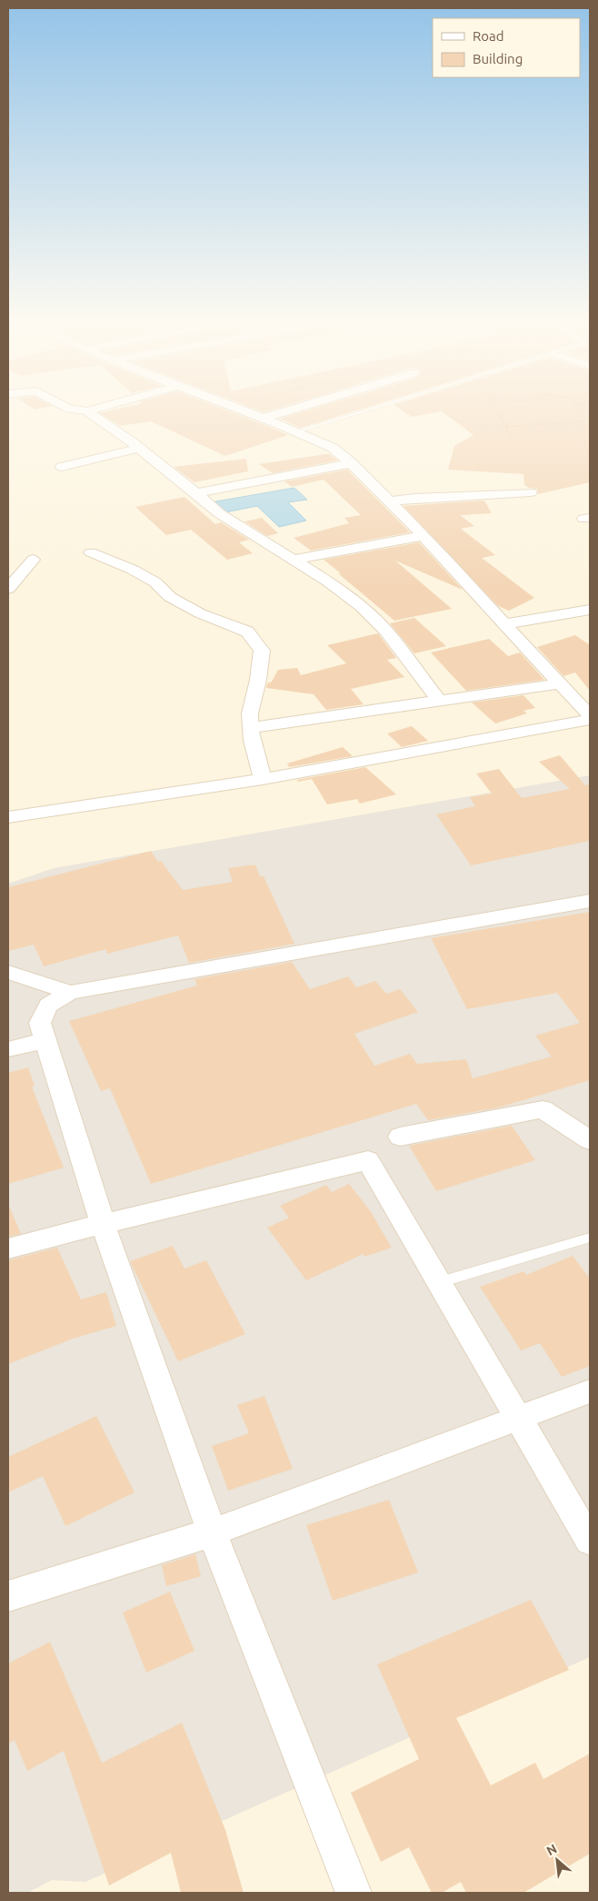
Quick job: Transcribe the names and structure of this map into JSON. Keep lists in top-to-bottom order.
{
  "legend": ["Road", "Building"],
  "north": "top left"
}
